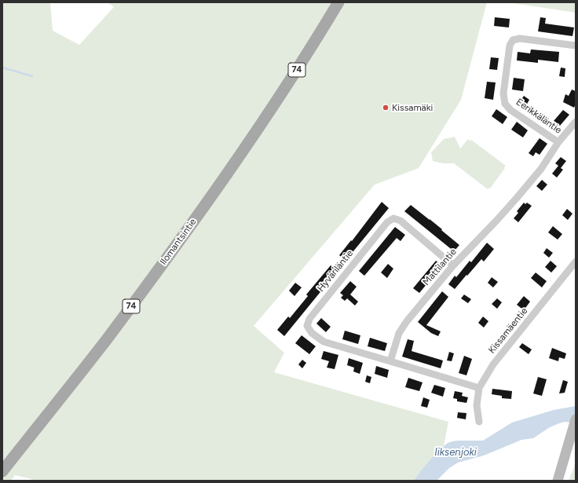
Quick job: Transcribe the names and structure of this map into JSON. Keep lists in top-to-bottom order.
{
  "streets": {
    "main road": ["74", "Ilomantsintie"],
    "street": [
      "Eerikkäläntie",
      "Mattilantie",
      "Hyväriläntie",
      "Kissamäentie"
    ]
  },
  "crossings": [
    ["Eerikkäläntie", "Mattilantie"],
    ["Mattilantie", "Hyväriläntie"]
  ],
  "water": ["Iiksenjoki"],
  "places": ["Kissamäki"]
}
